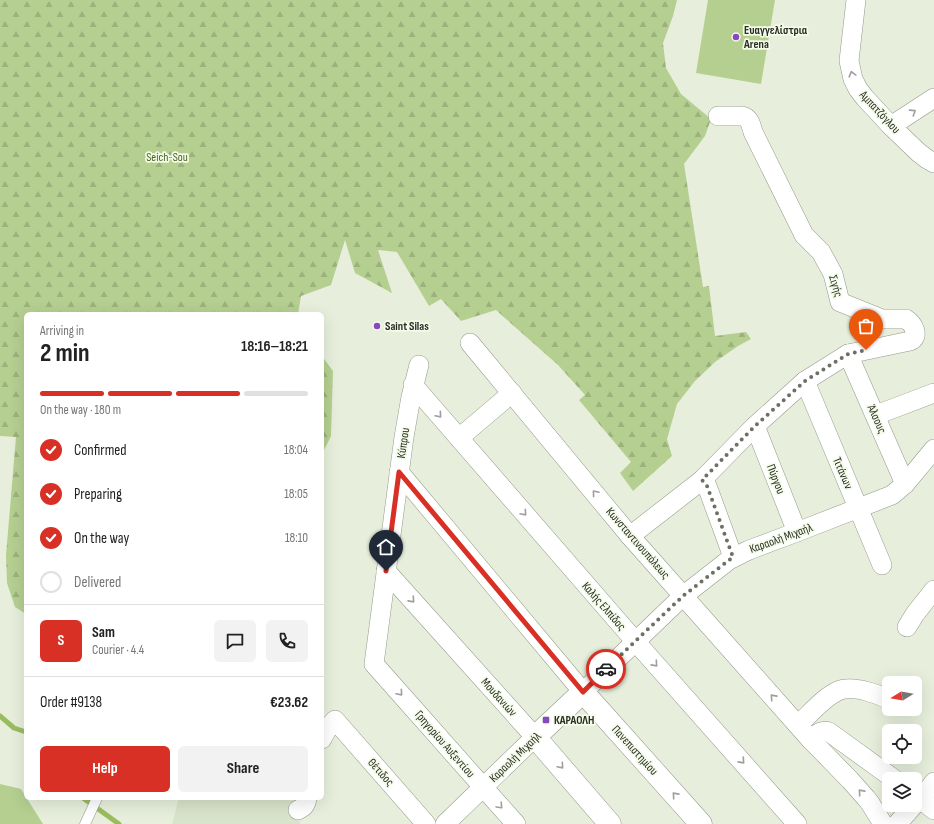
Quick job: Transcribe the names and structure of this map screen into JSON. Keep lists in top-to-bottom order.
{
  "streets": {
    "street": [
      "Αμπατζόγλου",
      "Σιγής",
      "Άλσους",
      "Κύπρου",
      "Τιτάνων",
      "Πύργου",
      "Καραολή Μιχαήλ",
      "Κωνσταντινουπόλεως",
      "Καλής Ελπίδος",
      "Μουδανιών",
      "Γρηγορίου Αυξεντίου",
      "Πανεπιστημίου",
      "Θέτιδος"
    ]
  },
  "crossings": [
    ["Σιγής", "Άλσους"],
    ["Σιγής", "Τιτάνων"],
    ["Σιγής", "Πύργου"],
    ["Σιγής", "Κωνσταντινουπόλεως"],
    ["Άλσους", "Καραολή Μιχαήλ"],
    ["Κύπρου", "Καλής Ελπίδος"],
    ["Κύπρου", "Μουδανιών"],
    ["Κύπρου", "Γρηγορίου Αυξεντίου"],
    ["Κύπρου", "Πανεπιστημίου"],
    ["Τιτάνων", "Καραολή Μιχαήλ"],
    ["Πύργου", "Καραολή Μιχαήλ"],
    ["Καραολή Μιχαήλ", "Κωνσταντινουπόλεως"],
    ["Καραολή Μιχαήλ", "Καλής Ελπίδος"],
    ["Καραολή Μιχαήλ", "Μουδανιών"],
    ["Καραολή Μιχαήλ", "Γρηγορίου Αυξεντίου"],
    ["Καραολή Μιχαήλ", "Πανεπιστημίου"]
  ],
  "one_way": [
    "Αμπατζόγλου",
    "Κωνσταντινουπόλεως",
    "Καλής Ελπίδος",
    "Μουδανιών",
    "Γρηγορίου Αυξεντίου",
    "Πανεπιστημίου"
  ],
  "parks": ["Seich-Sou"],
  "places": {
    "other": ["Ευαγγελίστρια Arena", "Saint Silas"],
    "transit": ["ΚΑΡΑΟΛΗ"]
  },
  "north": "left",
  "page": {
    "heading": ["2 min", "Arriving in", "18:16–18:21"],
    "panel": [
      "Sam",
      "Courier · 4.4",
      "Order #9138",
      "€23.62"
    ],
    "bar": "On the way · 180 m",
    "list": [
      ["Confirmed", "18:04"],
      ["Preparing", "18:05"],
      ["On the way", "18:10"],
      "Delivered"
    ],
    "round": "S",
    "buttons": ["Help", "Share"]
  }
}
